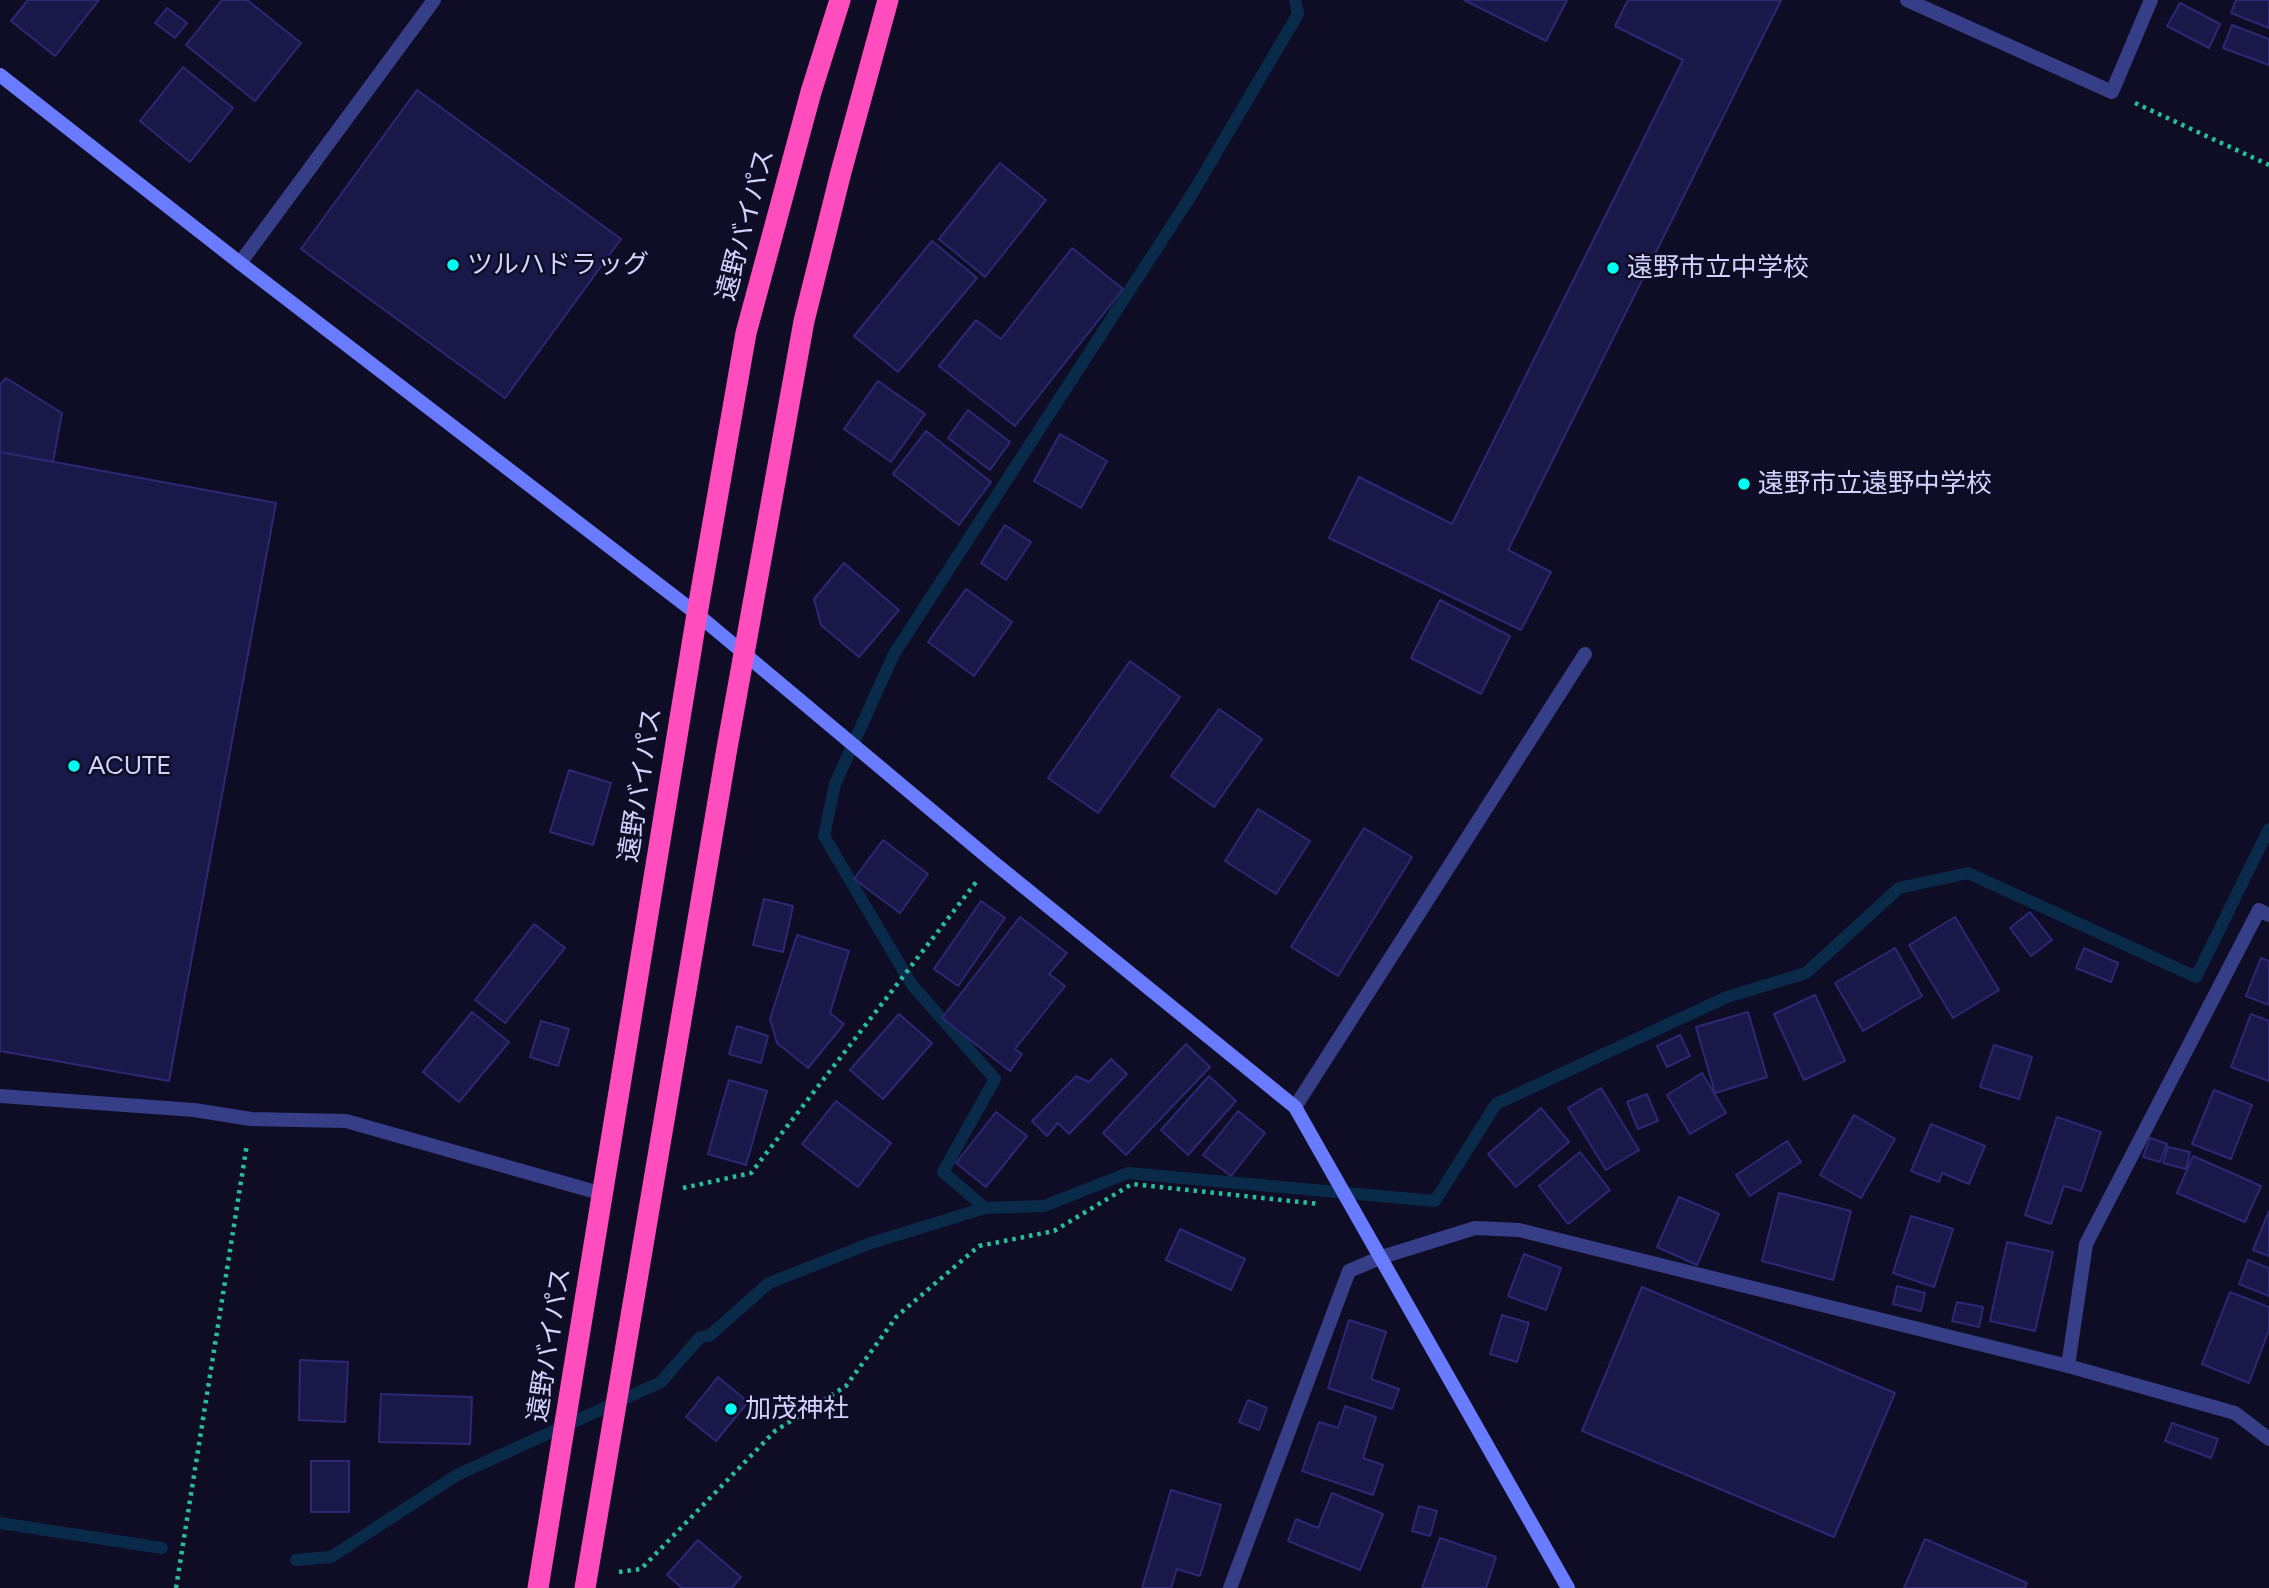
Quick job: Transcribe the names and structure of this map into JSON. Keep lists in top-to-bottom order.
{
  "streets": {
    "highway": ["遠野バイパス"]
  },
  "places": [
    "ツルハドラッグ",
    "遠野市立中学校",
    "遠野市立遠野中学校",
    "ACUTE",
    "加茂神社"
  ]
}
